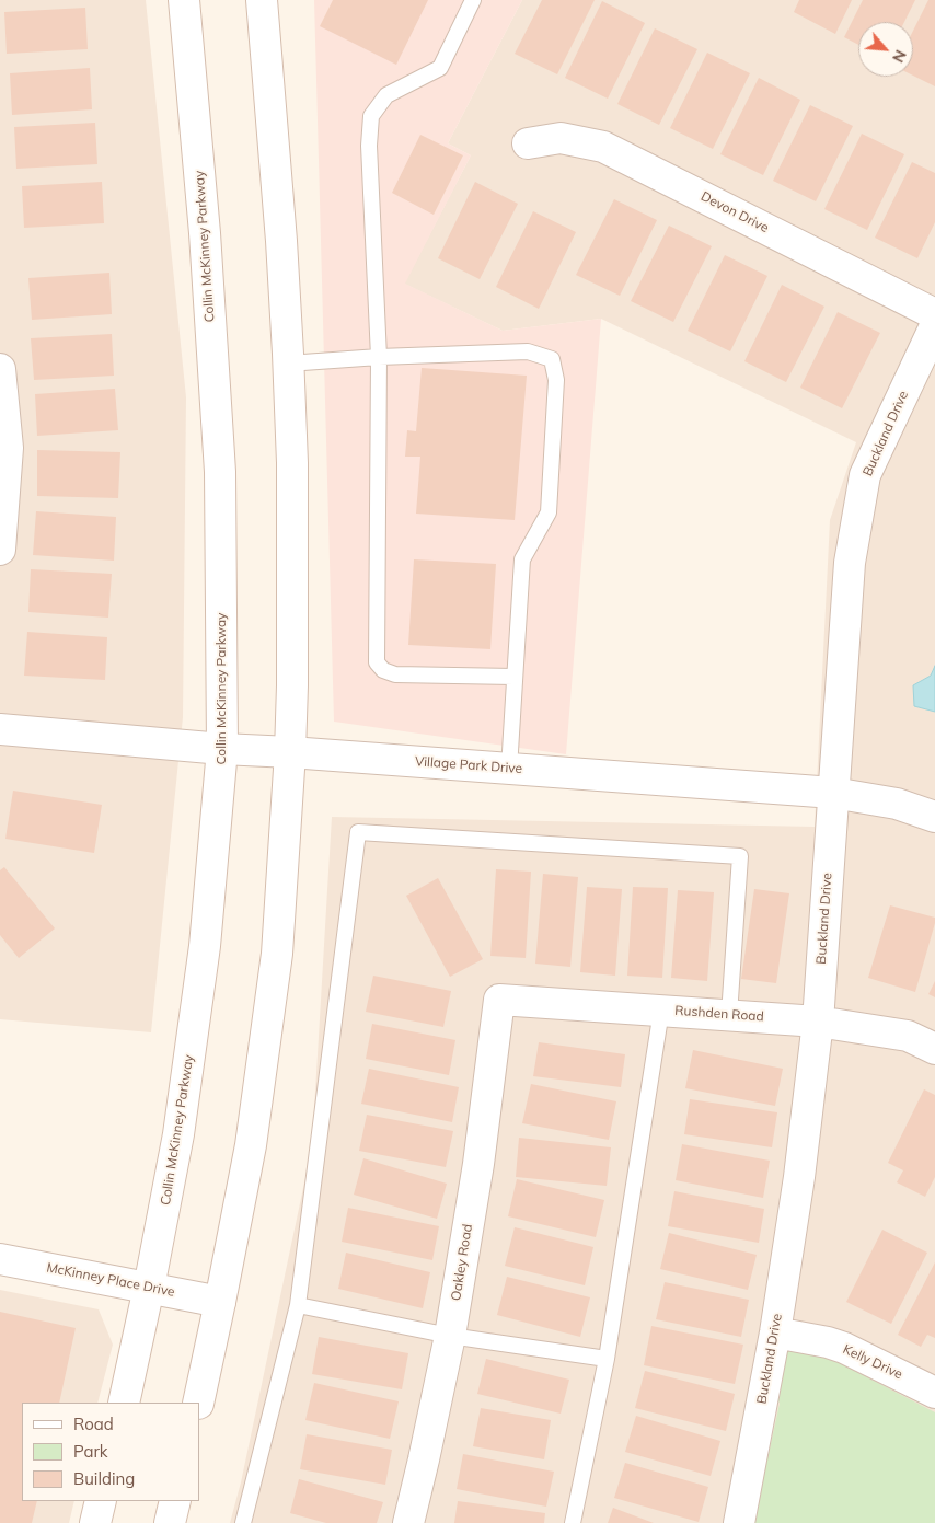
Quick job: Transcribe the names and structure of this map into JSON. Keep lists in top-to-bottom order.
{
  "streets": {
    "street": [
      "Devon Drive",
      "Collin McKinney Parkway",
      "Buckland Drive",
      "Village Park Drive",
      "Rushden Road",
      "Oakley Road",
      "McKinney Place Drive",
      "Kelly Drive"
    ]
  },
  "crossings": [
    ["Collin McKinney Parkway", "Village Park Drive"],
    ["Collin McKinney Parkway", "McKinney Place Drive"],
    ["Buckland Drive", "Village Park Drive"],
    ["Buckland Drive", "Rushden Road"],
    ["Buckland Drive", "Kelly Drive"],
    ["Rushden Road", "Oakley Road"]
  ],
  "legend": ["Road", "Park", "Building"],
  "north": "bottom right"
}
